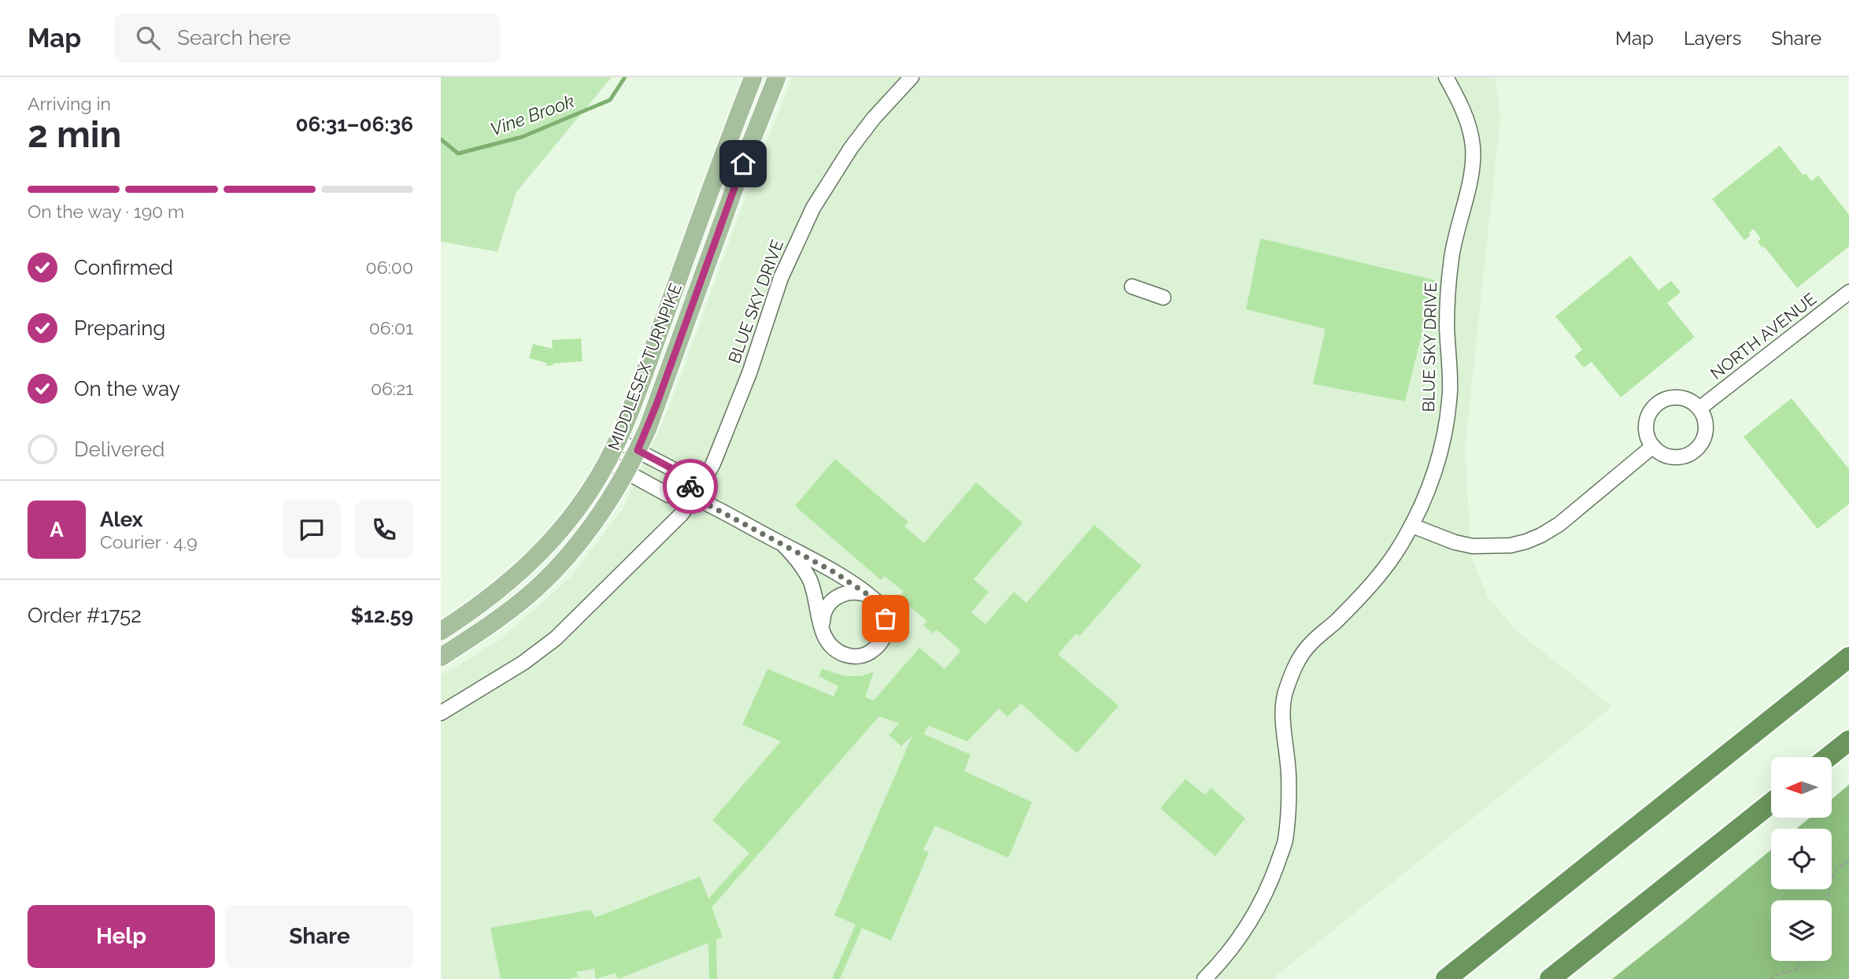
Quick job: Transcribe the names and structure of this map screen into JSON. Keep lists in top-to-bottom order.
{
  "streets": {
    "main road": ["MIDDLESEX TURNPIKE"],
    "street": ["BLUE SKY DRIVE", "NORTH AVENUE"]
  },
  "water": ["Vine Brook"],
  "north": "left",
  "page": {
    "header": "Map",
    "search": "Search here",
    "nav": ["Map", "Layers", "Share"],
    "heading": ["2 min", "Arriving in", "06:31–06:36"],
    "panel": [
      "Alex",
      "Courier · 4.9",
      "Order #1752",
      "$12.59"
    ],
    "bar": "On the way · 190 m",
    "list": [
      ["Confirmed", "06:00"],
      ["Preparing", "06:01"],
      ["On the way", "06:21"],
      "Delivered"
    ],
    "round": "A",
    "buttons": ["Help", "Share"]
  }
}
